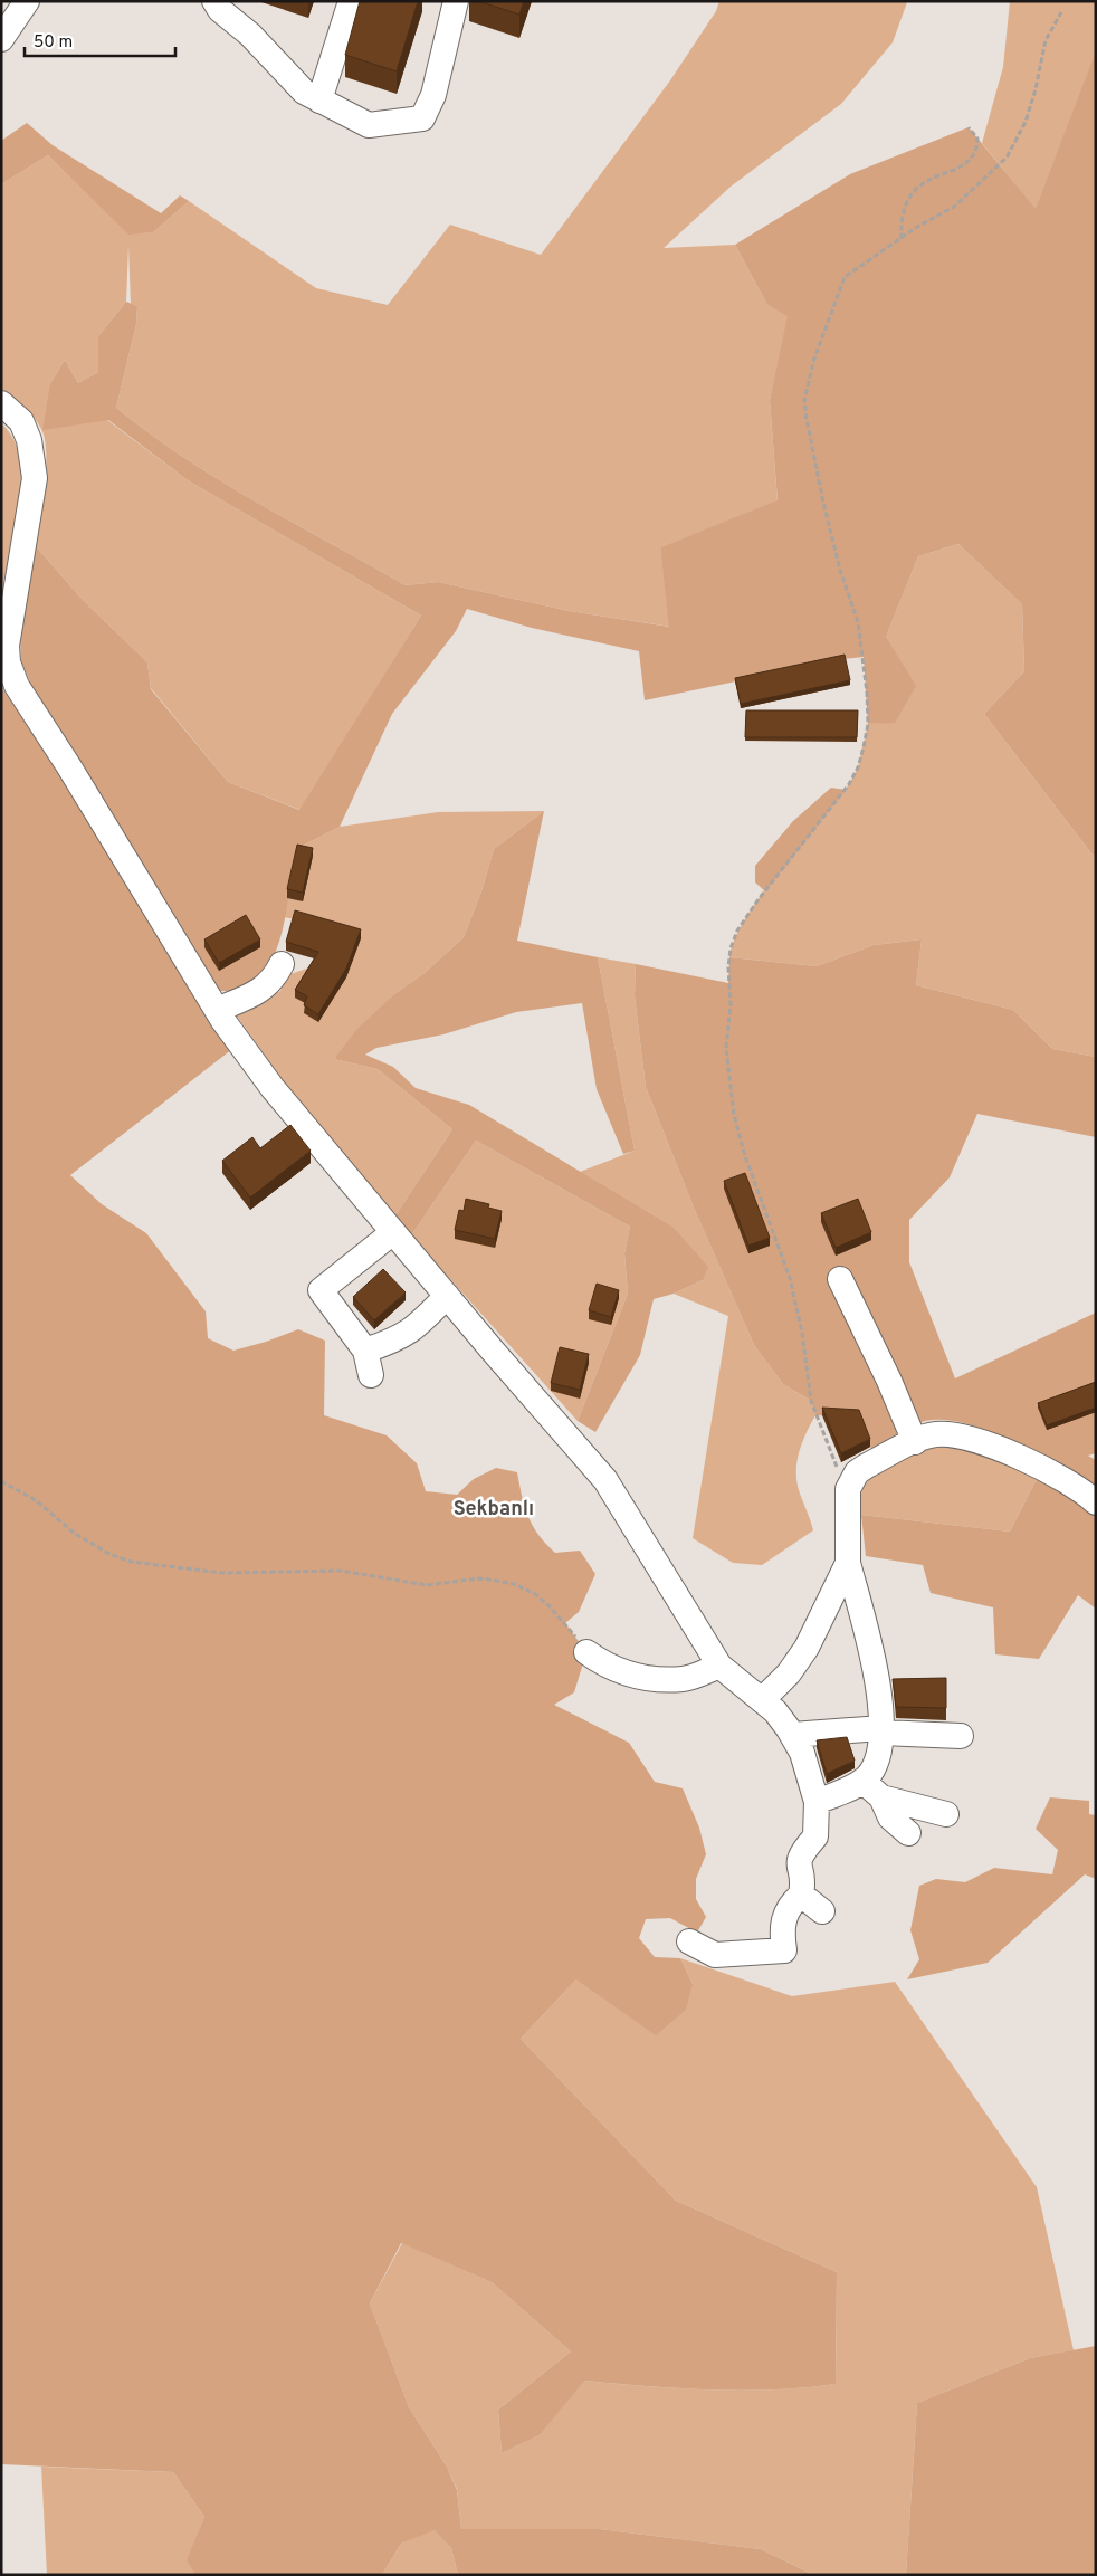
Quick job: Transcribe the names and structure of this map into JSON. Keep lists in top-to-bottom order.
{
  "districts": ["Sekbanlı"],
  "scale_bar": "50 m"
}
